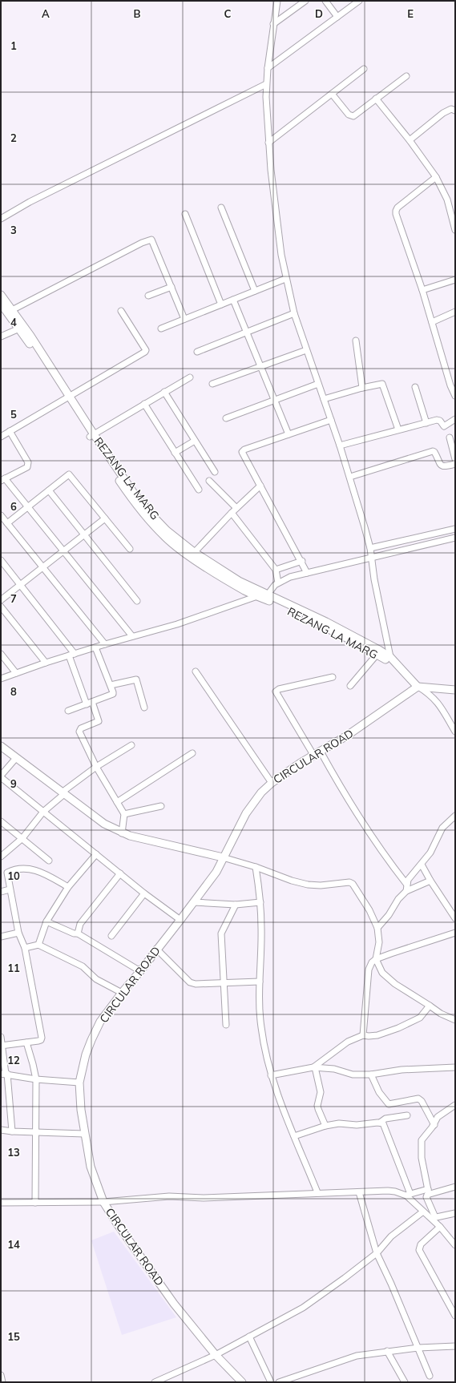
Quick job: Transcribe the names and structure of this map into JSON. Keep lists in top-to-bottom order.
{
  "streets": {
    "main road": ["REZANG LA MARG", "CIRCULAR ROAD"]
  },
  "crossings": [
    ["REZANG LA MARG", "CIRCULAR ROAD"]
  ],
  "grid": {
    "columns": [
      "A",
      "B",
      "C",
      "D",
      "E"
    ],
    "rows": [
      "1",
      "2",
      "3",
      "4",
      "5",
      "6",
      "7",
      "8",
      "9",
      "10",
      "11",
      "12",
      "13",
      "14",
      "15"
    ]
  }
}
